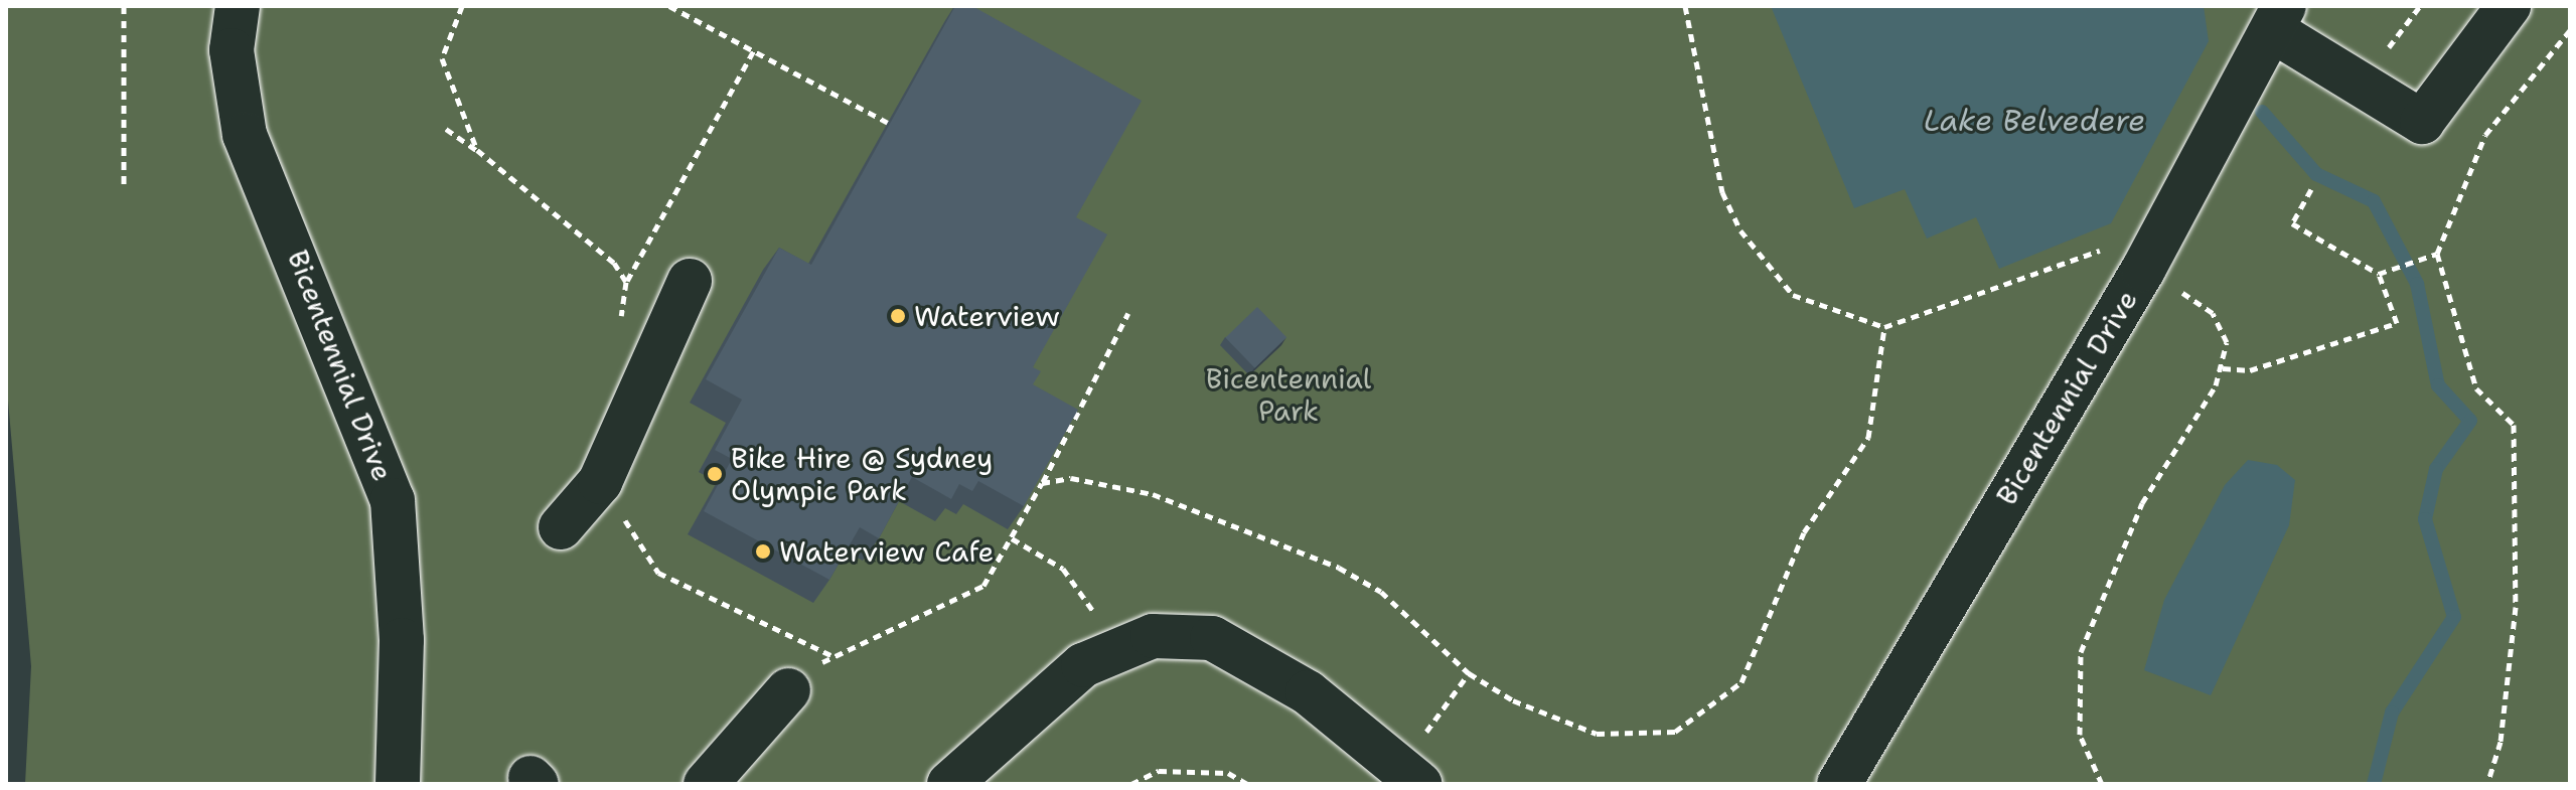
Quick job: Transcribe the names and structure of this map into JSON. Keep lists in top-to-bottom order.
{
  "streets": {
    "street": ["Bicentennial Drive"]
  },
  "water": ["Lake Belvedere"],
  "parks": ["Bicentennial Park"],
  "places": ["Waterview", "Bike Hire @ Sydney Olympic Park", "Waterview Cafe"]
}
